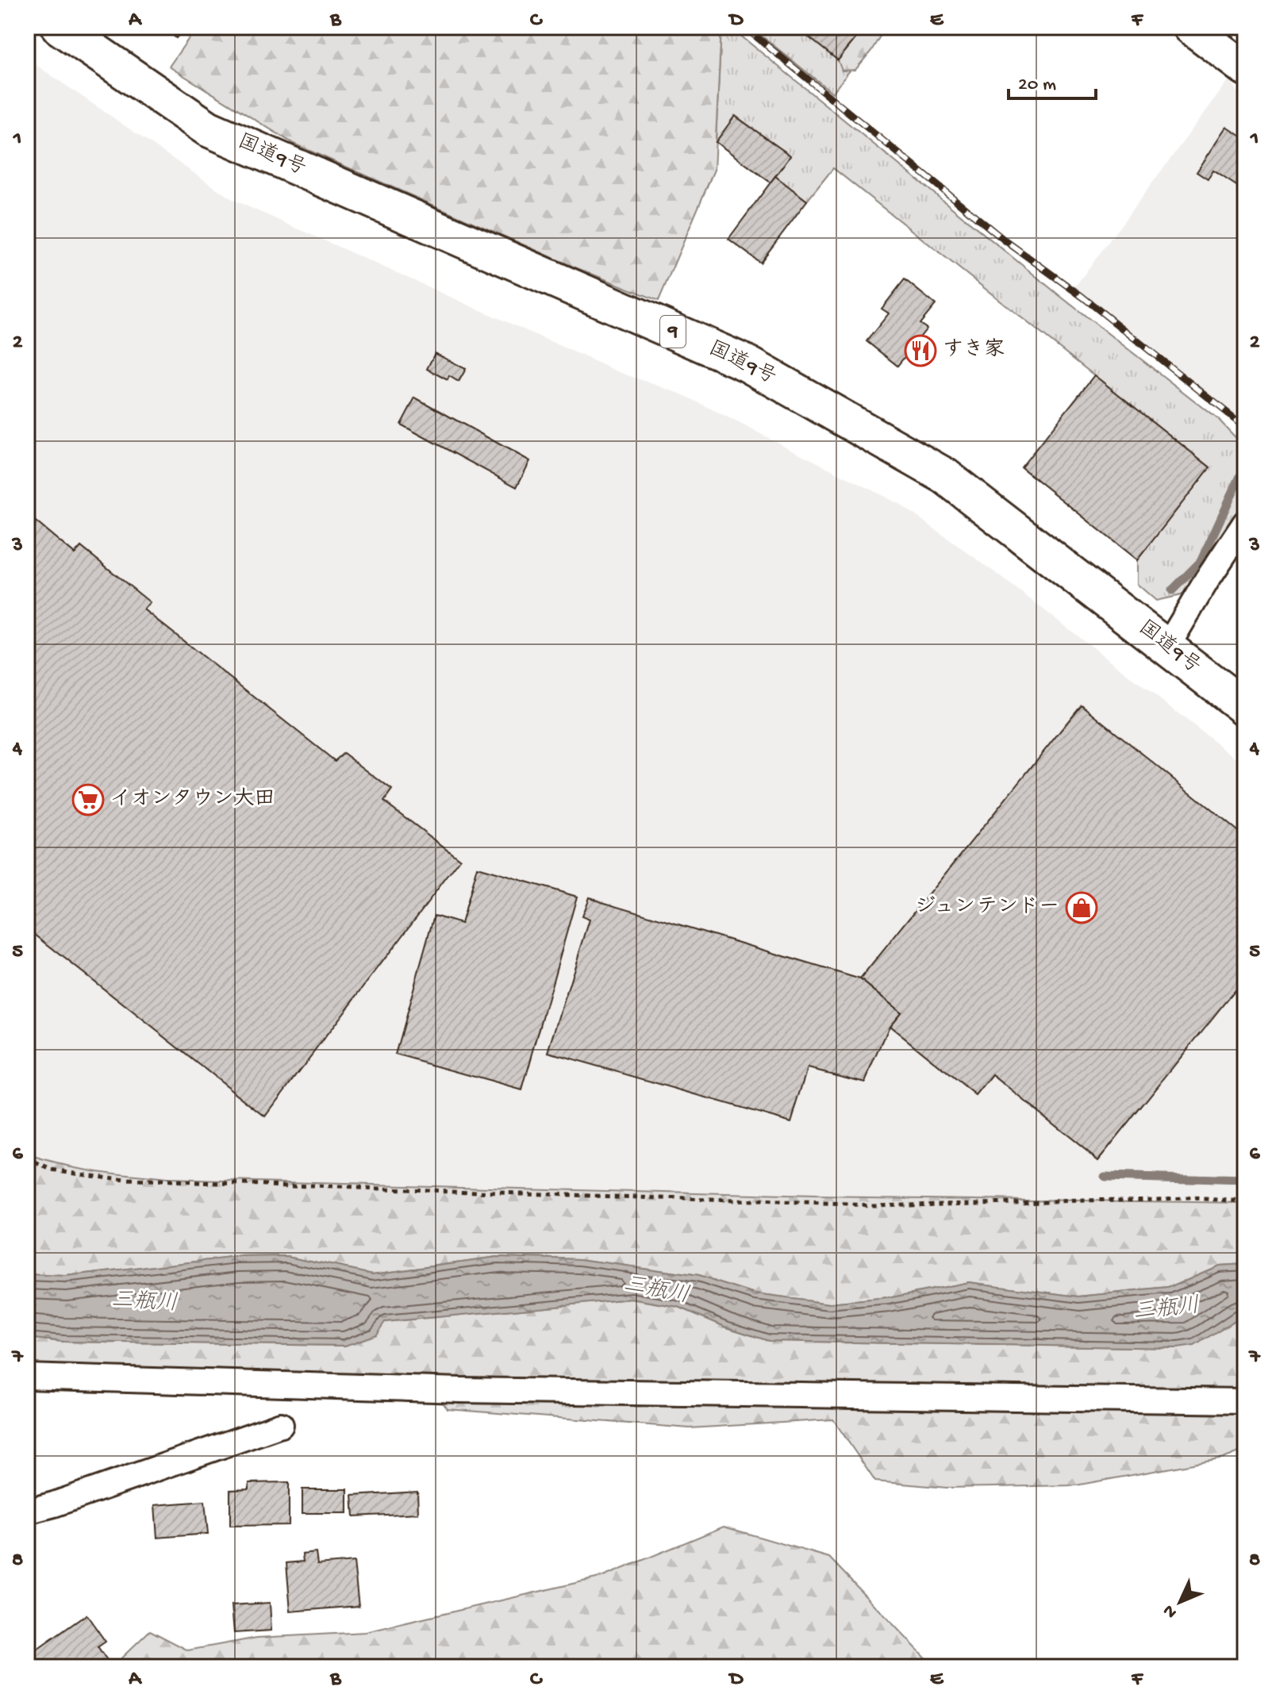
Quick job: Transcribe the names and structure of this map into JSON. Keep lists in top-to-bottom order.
{
  "streets": {
    "highway": ["国道9号", "9"]
  },
  "water": ["三瓶川"],
  "places": {
    "restaurant": ["すき家"],
    "supermarket": ["イオンタウン大田"],
    "shop": ["ジュンテンドー"]
  },
  "scale_bar": "20 m",
  "north": "bottom left",
  "grid": {
    "columns": [
      "A",
      "B",
      "C",
      "D",
      "E",
      "F"
    ],
    "rows": [
      "1",
      "2",
      "3",
      "4",
      "5",
      "6",
      "7",
      "8"
    ]
  }
}
